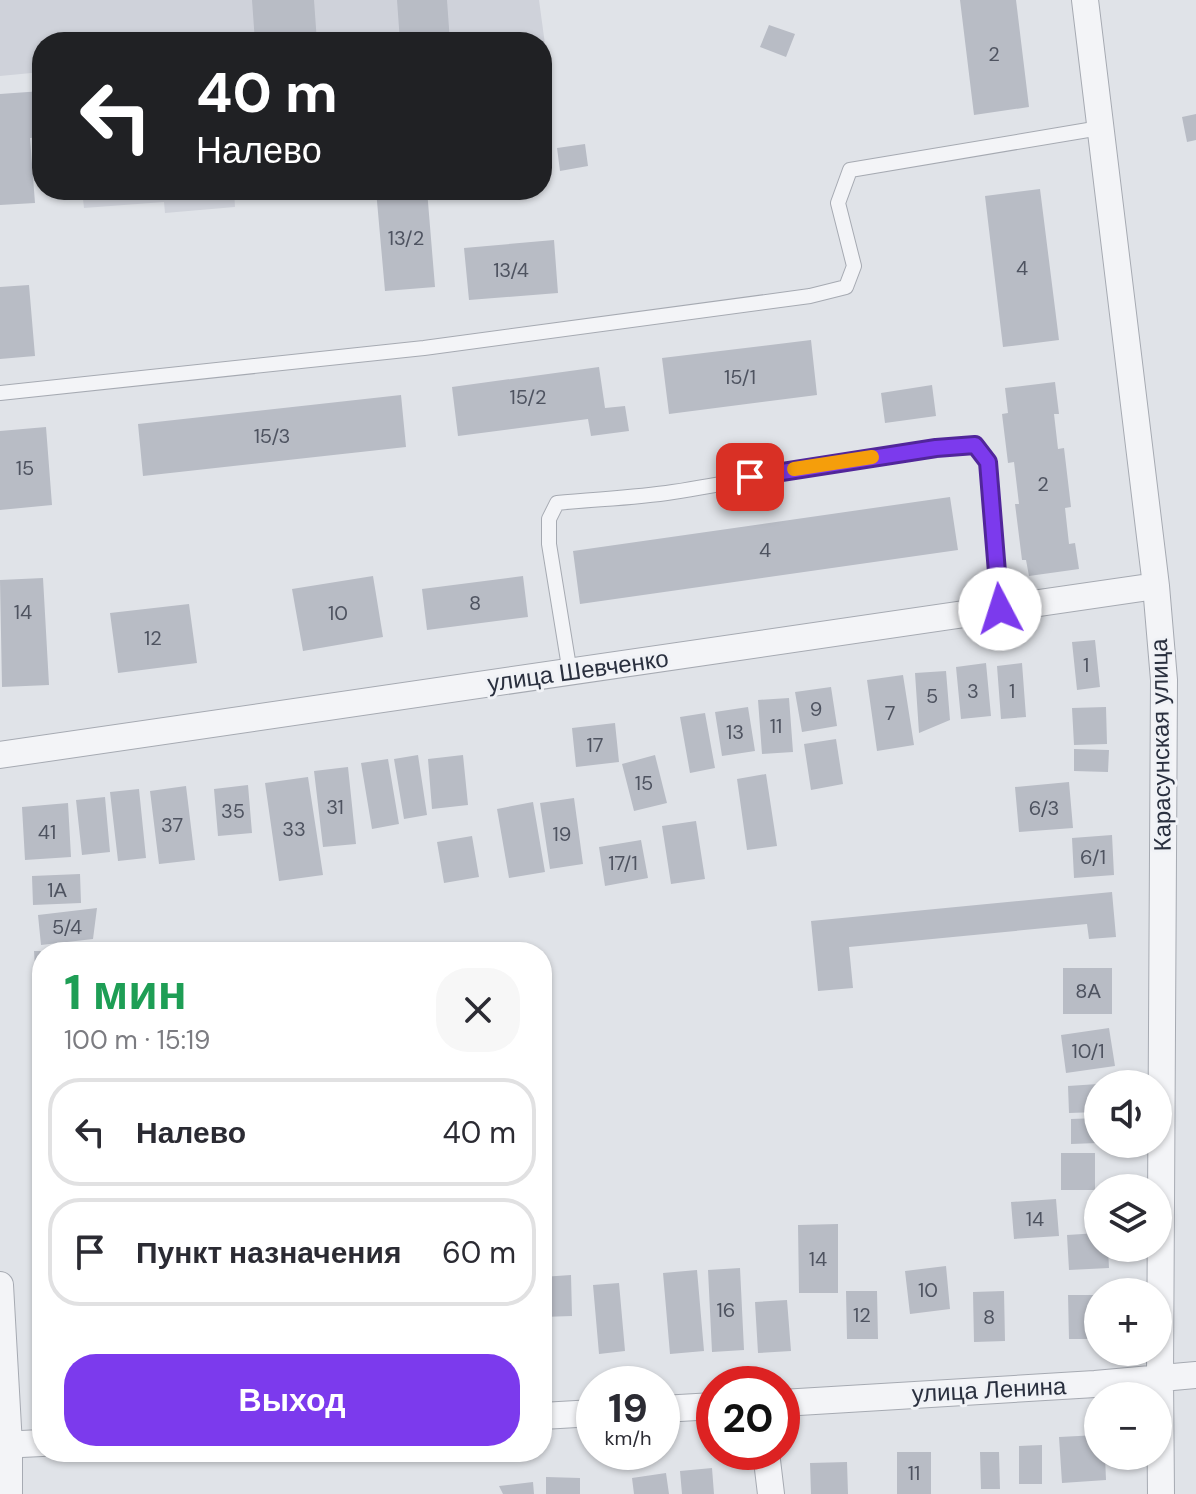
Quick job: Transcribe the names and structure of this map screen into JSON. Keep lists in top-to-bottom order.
{
  "streets": {
    "street": ["улица Шевченко", "Карасунская улица", "улица Ленина"]
  },
  "crossings": [
    ["улица Шевченко", "Карасунская улица"],
    ["Карасунская улица", "улица Ленина"]
  ],
  "house_numbers": [
    "2",
    "13/2",
    "4",
    "13/4",
    "15/1",
    "15/2",
    "15/3",
    "15",
    "2",
    "4",
    "8",
    "14",
    "10",
    "12",
    "1",
    "3",
    "1",
    "5",
    "9",
    "7",
    "11",
    "13",
    "17",
    "15",
    "31",
    "6/3",
    "35",
    "37",
    "33",
    "41",
    "19",
    "6/1",
    "17/1",
    "1А",
    "5/4",
    "8А",
    "10/1",
    "14",
    "14",
    "10",
    "16",
    "12",
    "8",
    "11"
  ],
  "page": {
    "turn": ["40 m", "Налево"],
    "heading": ["1 мин", "100 m · 15:19"],
    "map_buttons": ["+", "−"],
    "list": [
      {
        "name": "Налево",
        "value": "40 m"
      },
      {
        "name": "Пункт назначения",
        "value": "60 m"
      }
    ],
    "buttons": "Выход",
    "speed": "19 km/h",
    "limit": "20"
  }
}
